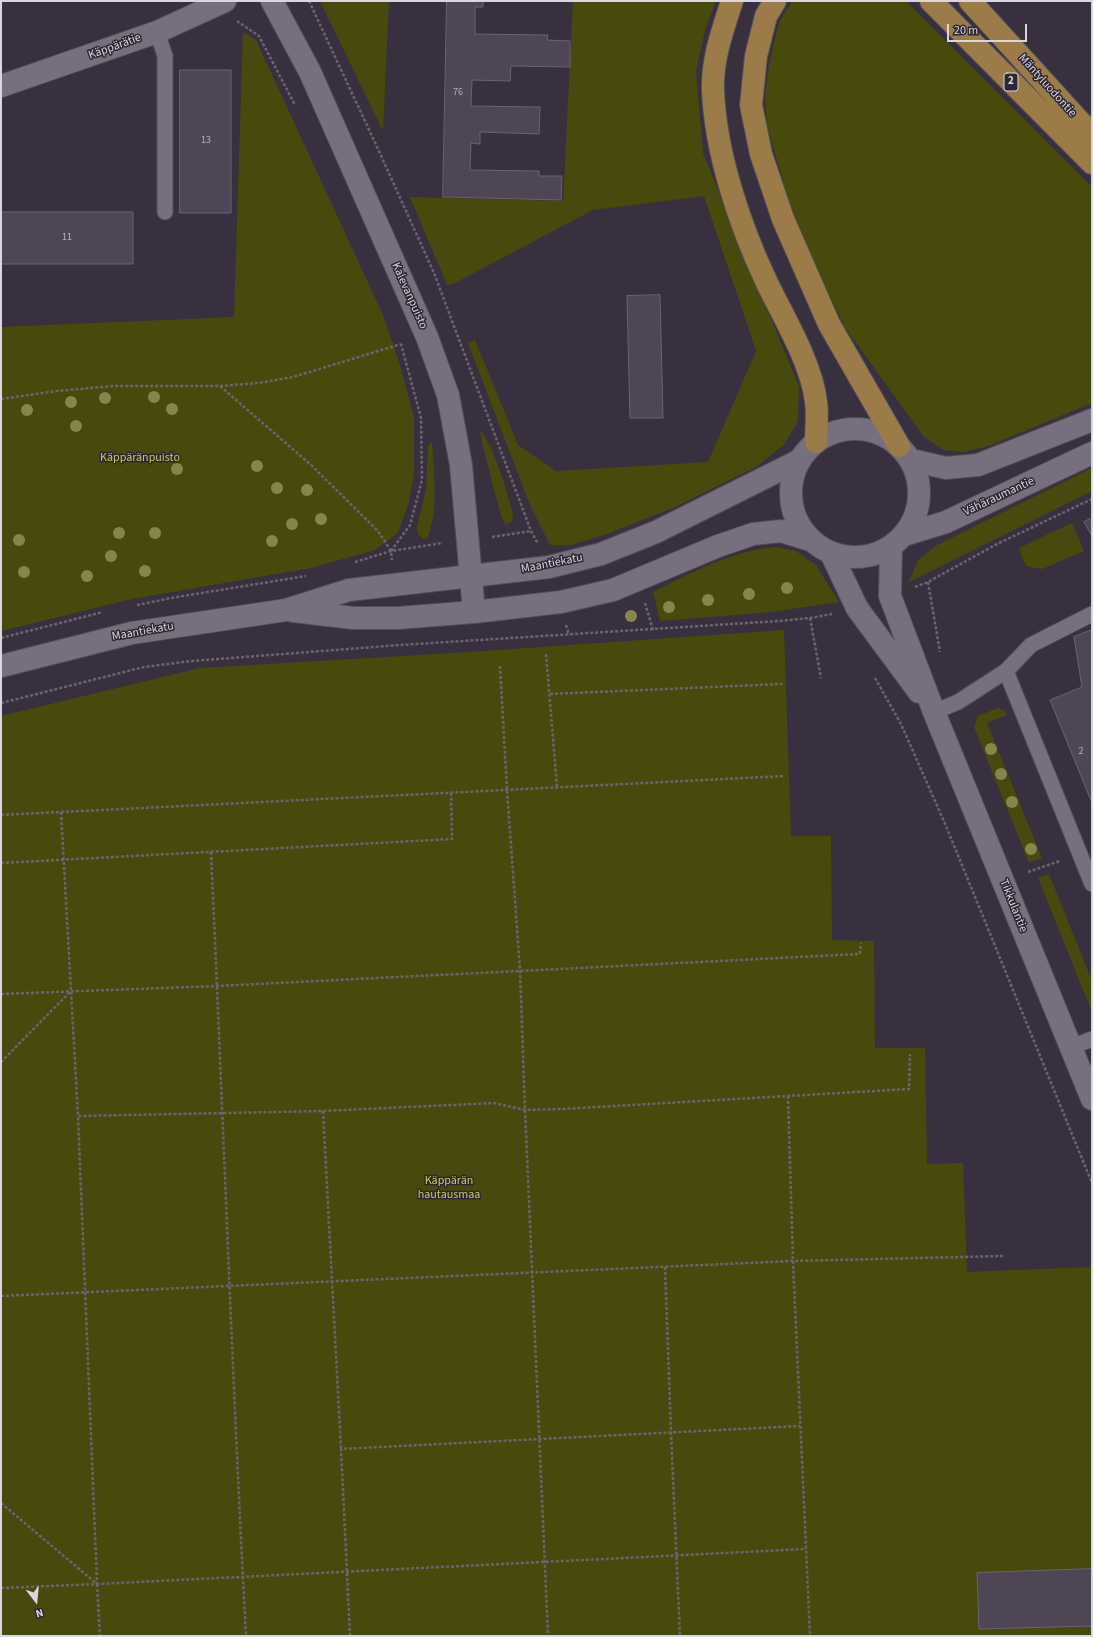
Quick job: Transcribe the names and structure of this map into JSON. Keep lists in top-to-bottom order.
{
  "streets": {
    "highway": ["2", "Mäntyluodontie"],
    "main road": [
      "Käppärätie",
      "Kalevanpuisto",
      "Vähäraumantie",
      "Maantiekatu",
      "Tikkulantie"
    ]
  },
  "crossings": [
    ["Kalevanpuisto", "Maantiekatu"],
    ["Vähäraumantie", "Maantiekatu"]
  ],
  "parks": ["Käppäränpuisto", "Käppärän hautausmaa"],
  "house_numbers": [
    "76",
    "13",
    "11",
    "2"
  ],
  "scale_bar": "20 m",
  "north": "bottom"
}
